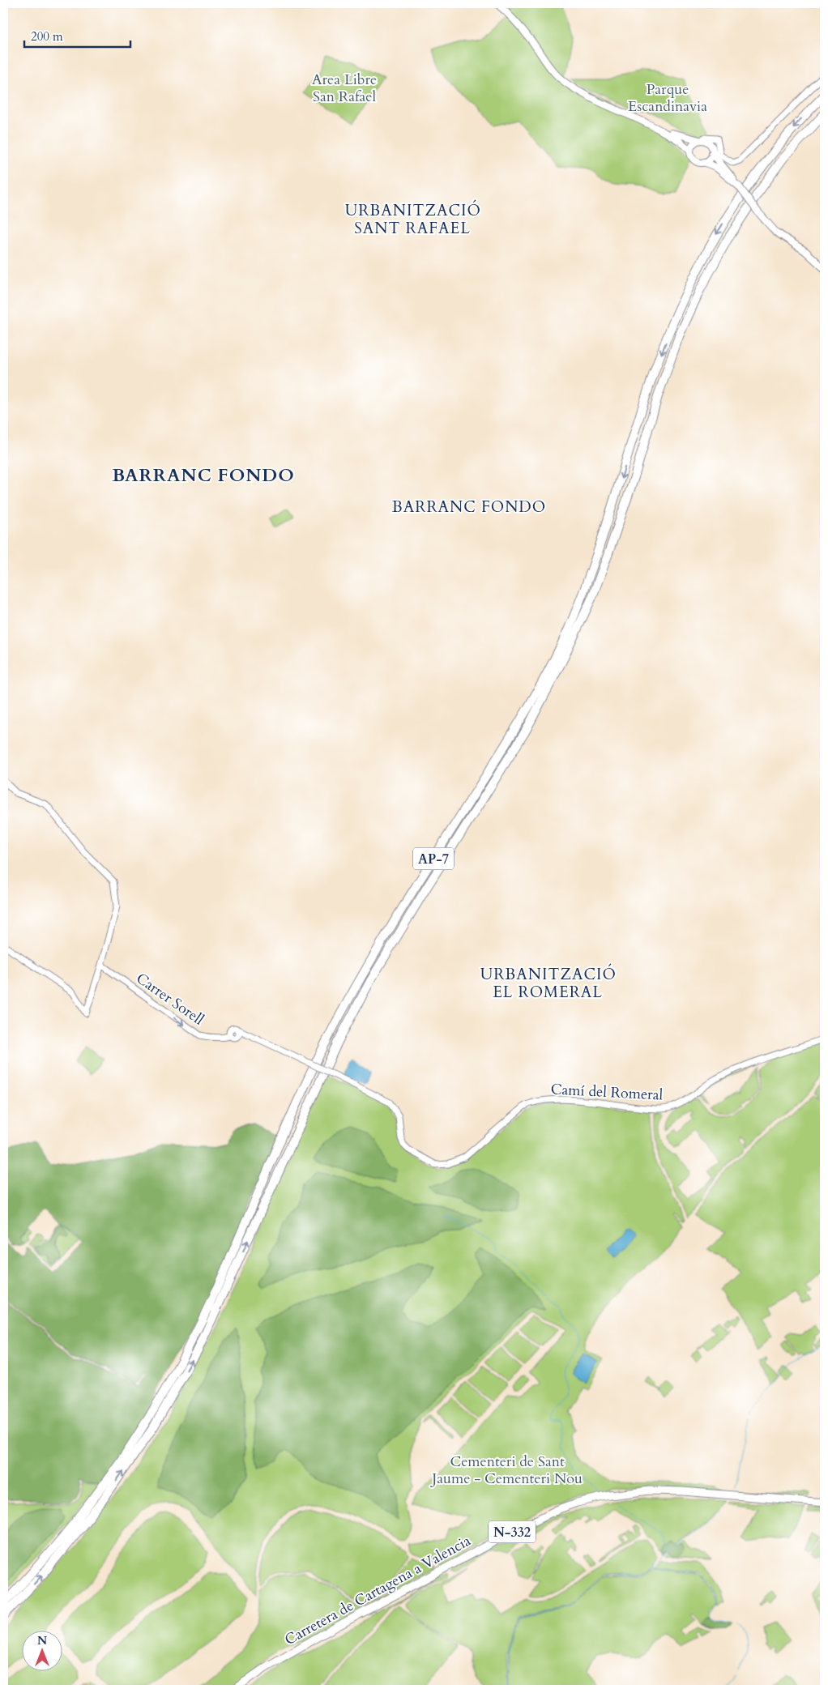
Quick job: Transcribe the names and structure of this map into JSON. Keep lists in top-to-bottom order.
{
  "streets": {
    "highway": ["AP-7", "N-332", "Carretera de Cartagena a Valencia"],
    "street": ["Carrer Sorell", "Camí del Romeral"]
  },
  "crossings": [
    ["Carrer Sorell", "Camí del Romeral"]
  ],
  "one_way": ["Carrer Sorell"],
  "districts": [
    "URBANITZACIÓ SANT RAFAEL",
    "BARRANC FONDO",
    "BARRANC FONDO",
    "URBANITZACIÓ EL ROMERAL"
  ],
  "parks": ["Area Libre San Rafael", "Parque Escandinavia", "Cementeri de Sant Jaume - Cementeri Nou"],
  "scale_bar": "200 m",
  "north": "top"
}
